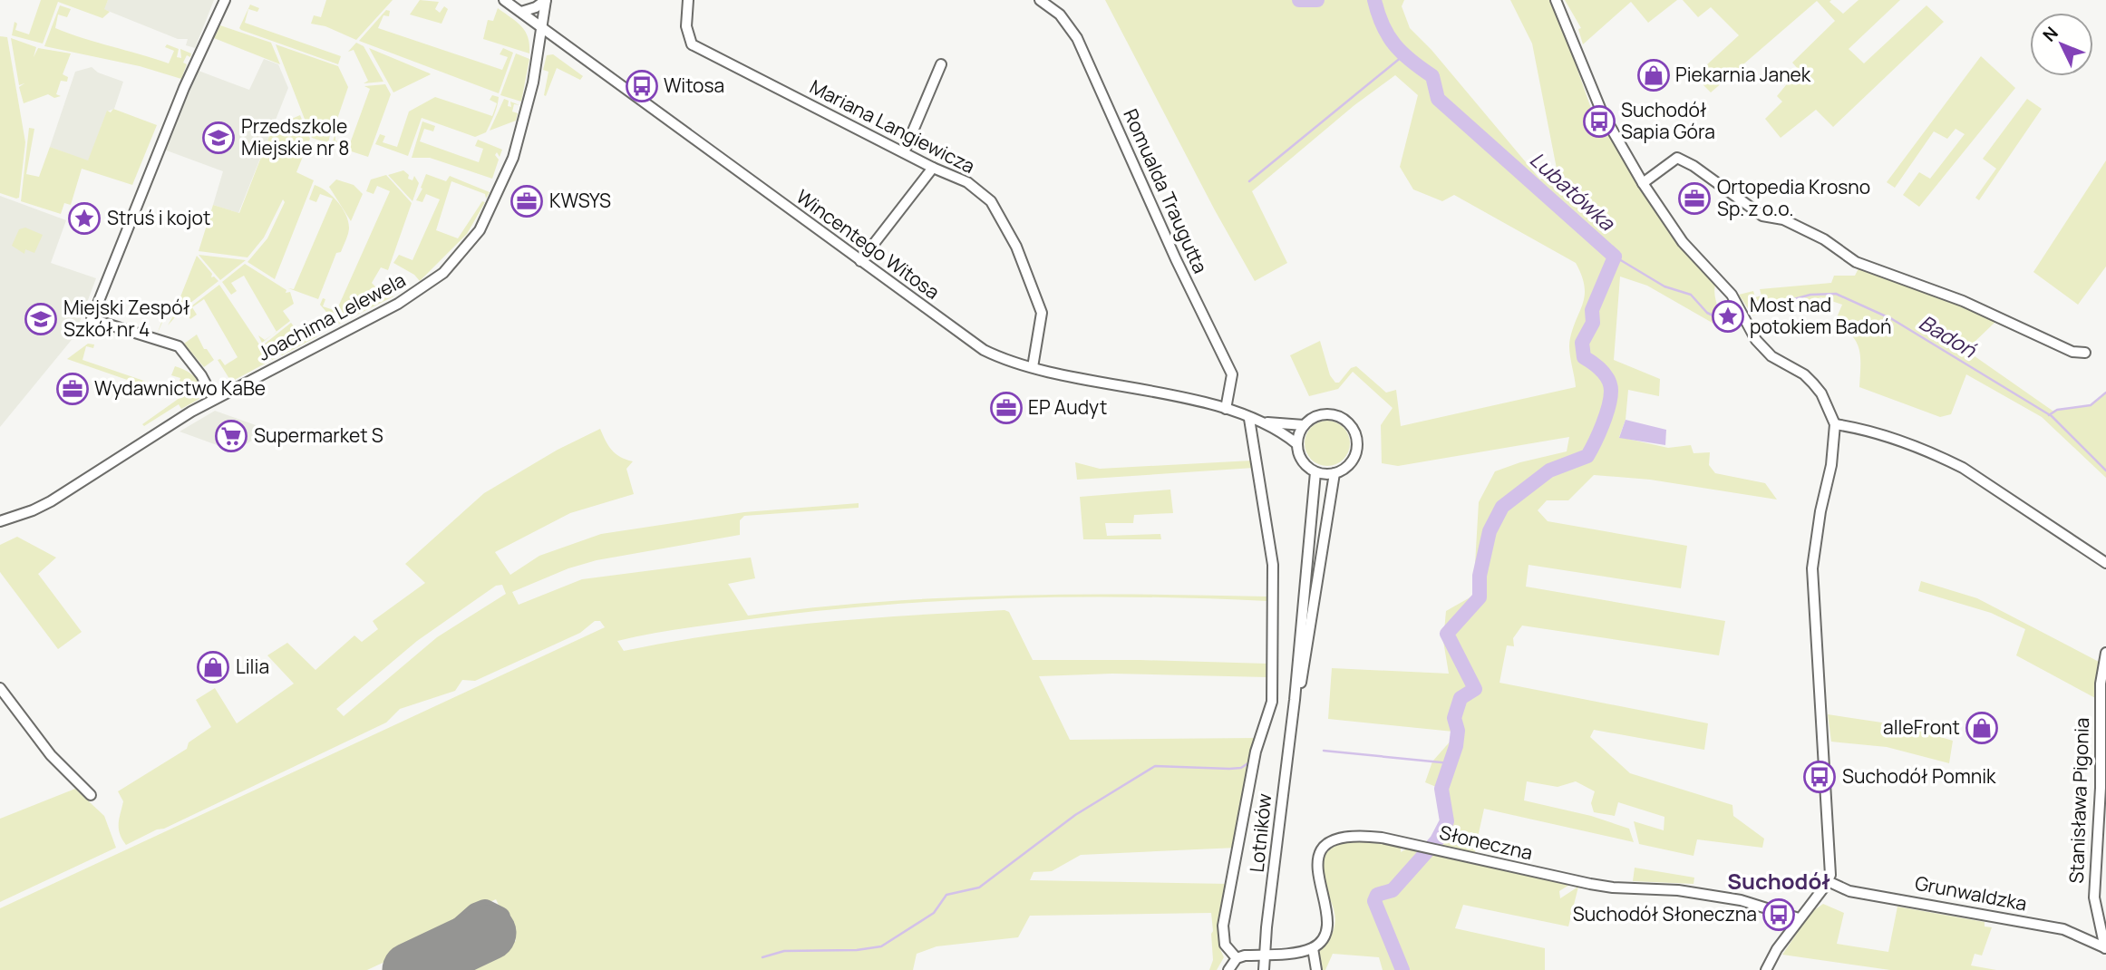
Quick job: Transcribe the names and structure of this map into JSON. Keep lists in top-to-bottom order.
{
  "streets": {
    "street": [
      "Mariana Langiewicza",
      "Romualda Traugutta",
      "Wincentego Witosa",
      "Joachima Lelewela",
      "Stanisława Pigonia",
      "Lotników",
      "Słoneczna",
      "Grunwaldzka"
    ]
  },
  "crossings": [
    ["Mariana Langiewicza", "Wincentego Witosa"],
    ["Romualda Traugutta", "Wincentego Witosa"],
    ["Wincentego Witosa", "Joachima Lelewela"],
    ["Wincentego Witosa", "Lotników"],
    ["Stanisława Pigonia", "Grunwaldzka"]
  ],
  "districts": ["Suchodół"],
  "water": ["Lubatówka", "Badoń"],
  "places": {
    "shop": ["Piekarnia Janek", "Lilia", "alleFront"],
    "bus stop": [
      "Witosa",
      "Suchodół Sapia Góra",
      "Suchodół Pomnik",
      "Suchodół Słoneczna"
    ],
    "school or university": ["Przedszkole Miejskie nr 8", "Miejski Zespół Szkół nr 4"],
    "office": [
      "Ortopedia Krosno Sp. z o.o.",
      "KWSYS",
      "Wydawnictwo KaBe",
      "EP Audyt"
    ],
    "place": ["Struś i kojot", "Most nad potokiem Badoń"],
    "supermarket": ["Supermarket S"]
  },
  "north": "top left"
}
